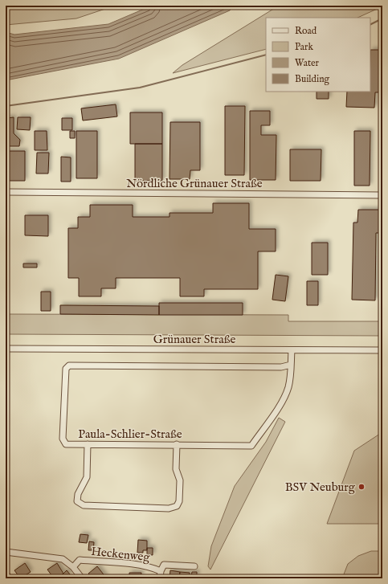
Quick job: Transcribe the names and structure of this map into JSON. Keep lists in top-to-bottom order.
{
  "streets": {
    "street": [
      "Nördliche Grünauer Straße",
      "Grünauer Straße",
      "Paula-Schlier-Straße",
      "Heckenweg"
    ]
  },
  "crossings": [
    ["Grünauer Straße", "Paula-Schlier-Straße"]
  ],
  "places": ["BSV Neuburg"],
  "legend": [
    "Road",
    "Park",
    "Water",
    "Building"
  ]
}
